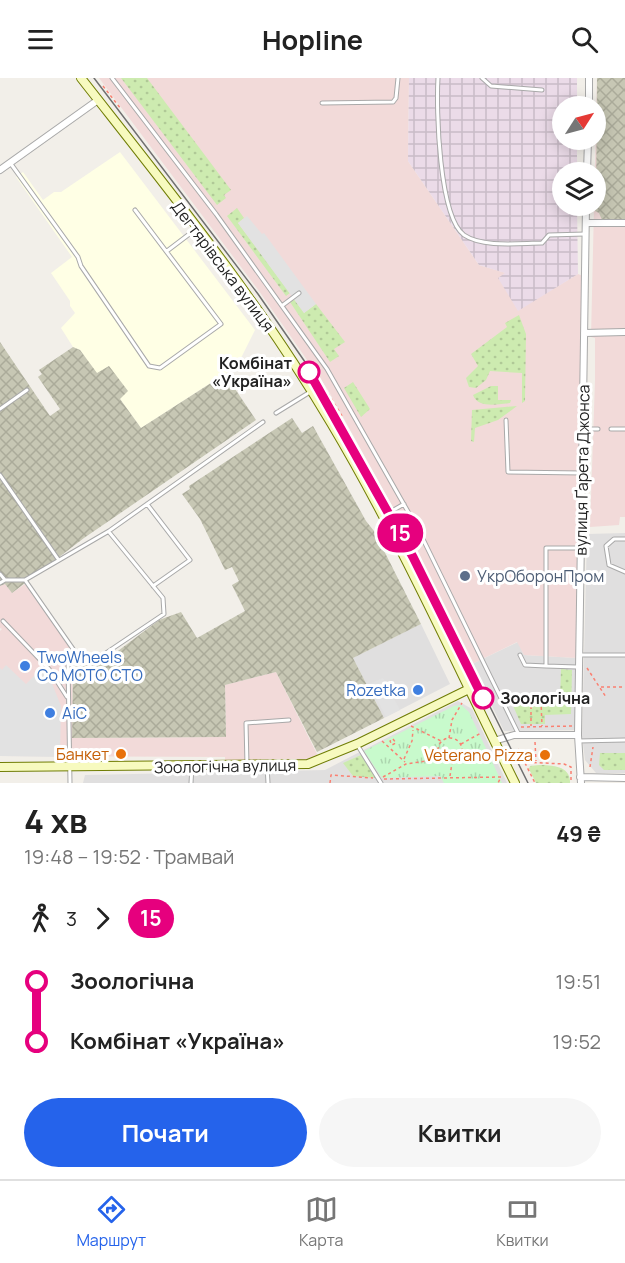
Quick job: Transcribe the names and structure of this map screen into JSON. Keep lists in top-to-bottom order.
{
  "streets": {
    "main road": ["Дегтярівська вулиця", "Зоологічна вулиця"],
    "street": ["вулиця Ґарета Джонса"]
  },
  "crossings": [
    ["Дегтярівська вулиця", "Зоологічна вулиця"]
  ],
  "places": [
    "Комбінат «Україна»",
    "УкрОборонПром",
    "TwoWheels Co МОТО СТО",
    "Rozetka",
    "Зоологічна",
    "АіС",
    "Банкет",
    "Veterano Pizza"
  ],
  "lines": ["tram line 15"],
  "north": "top right",
  "page": {
    "header": "Hopline",
    "on_map": "15",
    "heading": ["4 хв", "19:48 – 19:52 · Трамвай", "49 ₴"],
    "legs": ["3", "15"],
    "list": [
      {
        "name": "Зоологічна",
        "value": "19:51"
      },
      {
        "name": "Комбінат «Україна»",
        "value": "19:52"
      }
    ],
    "buttons": ["Почати", "Квитки"],
    "tabs": ["Маршрут", "Карта", "Квитки"]
  }
}
